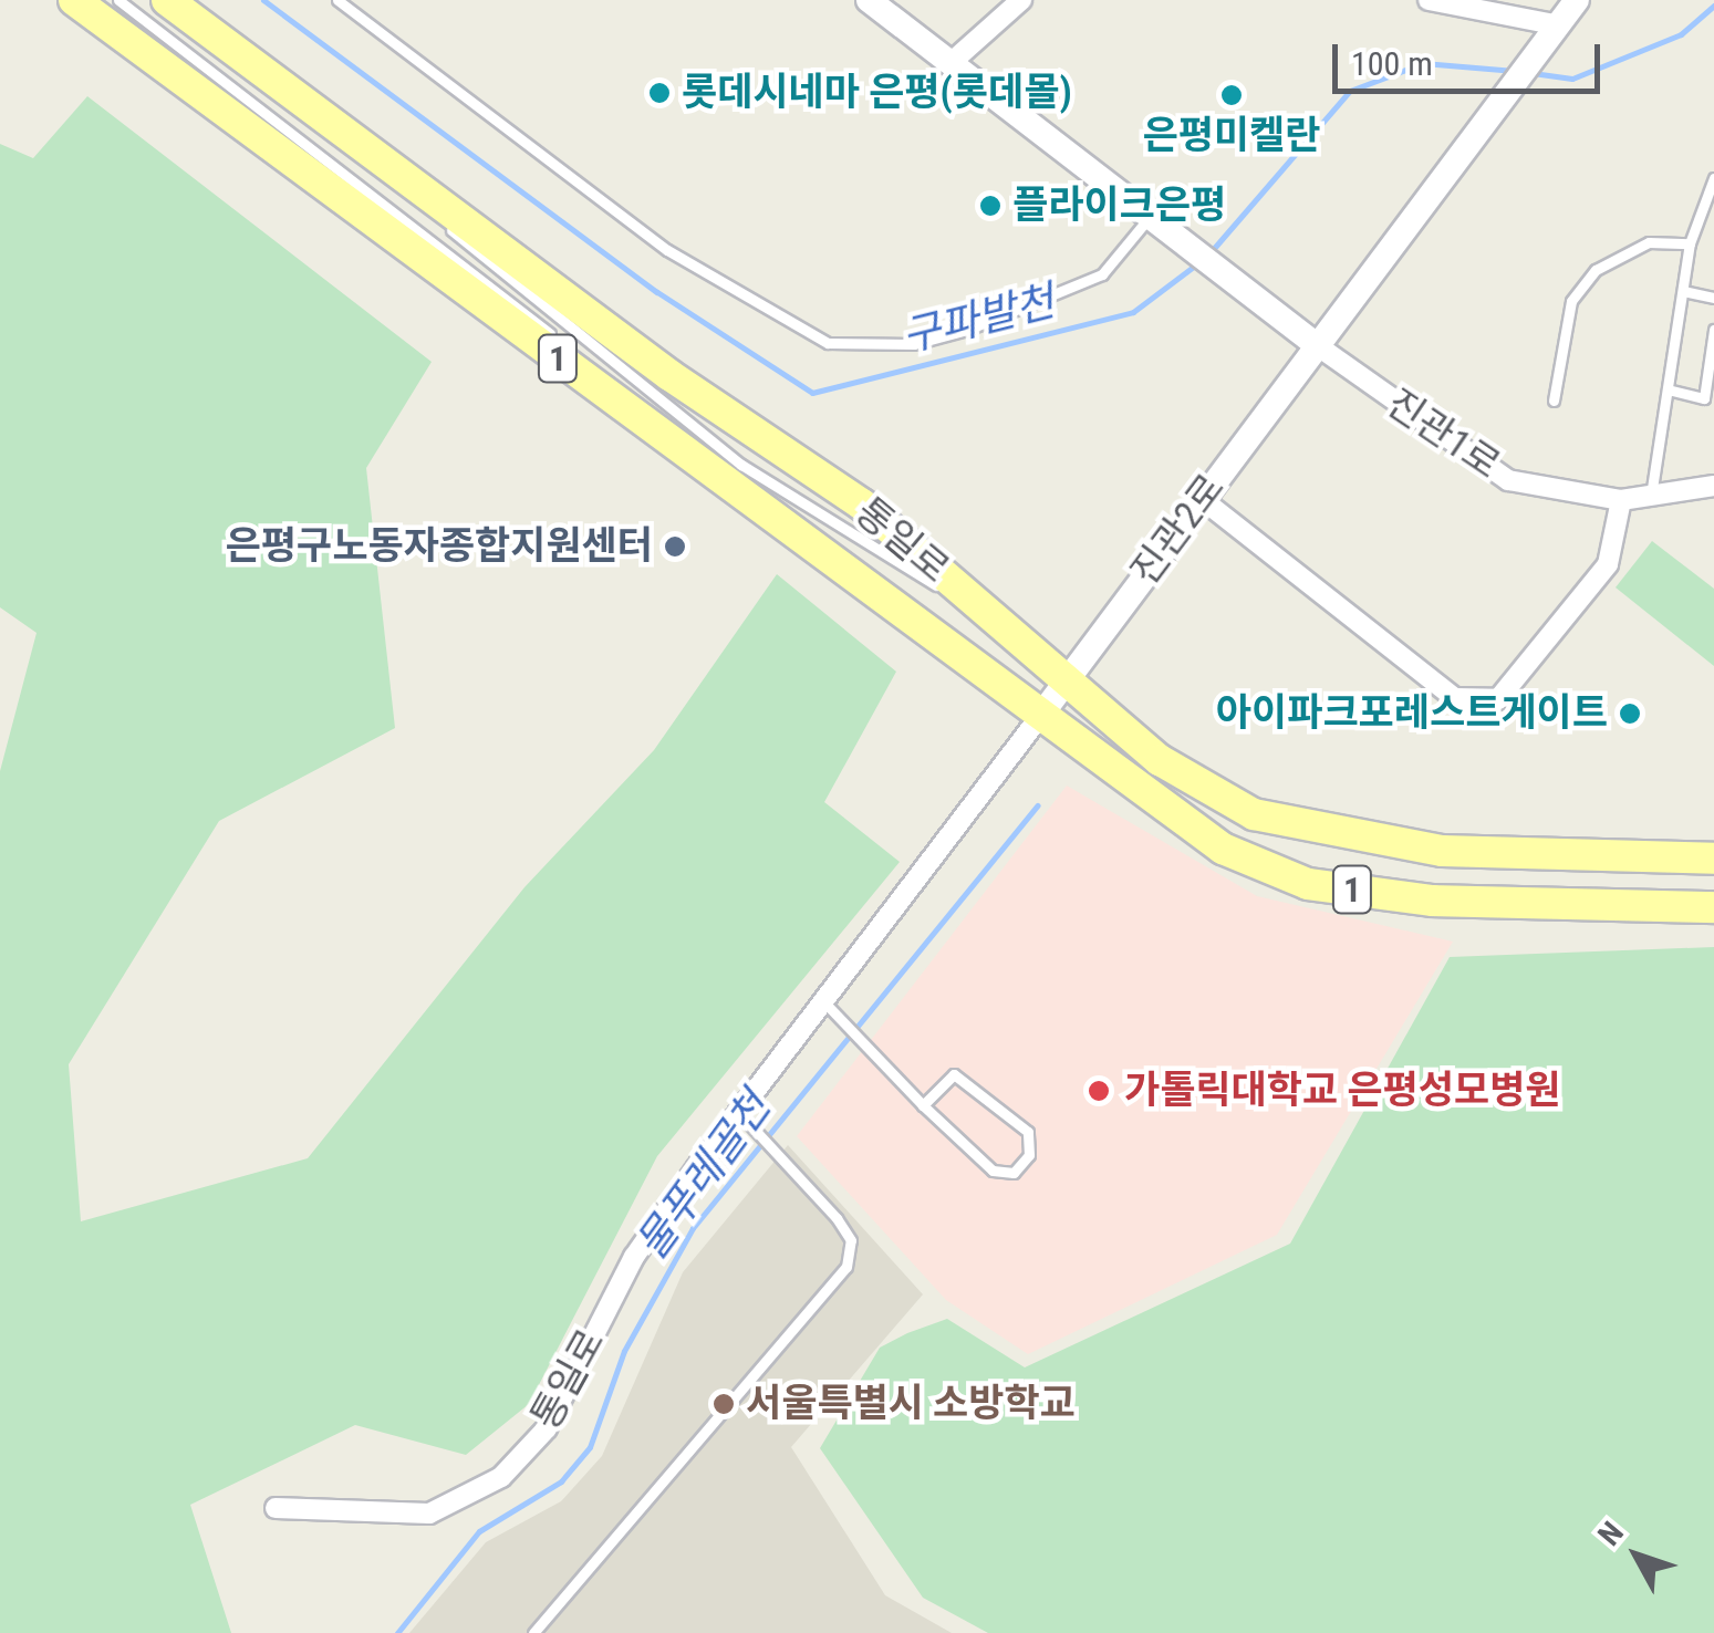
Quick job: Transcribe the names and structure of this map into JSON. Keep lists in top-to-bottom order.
{
  "streets": {
    "main road": ["1", "통일로"],
    "street": ["진관1로", "진관2로"]
  },
  "crossings": [
    ["진관1로", "진관2로"],
    ["진관2로", "통일로"]
  ],
  "water": ["구파발천", "물푸레골천"],
  "places": [
    "롯데시네마 은평(롯데몰)",
    "은평미켈란",
    "플라이크은평",
    "은평구노동자종합지원센터",
    "아이파크포레스트게이트",
    "가톨릭대학교 은평성모병원",
    "서울특별시 소방학교"
  ],
  "scale_bar": "100 m",
  "north": "top left"
}
